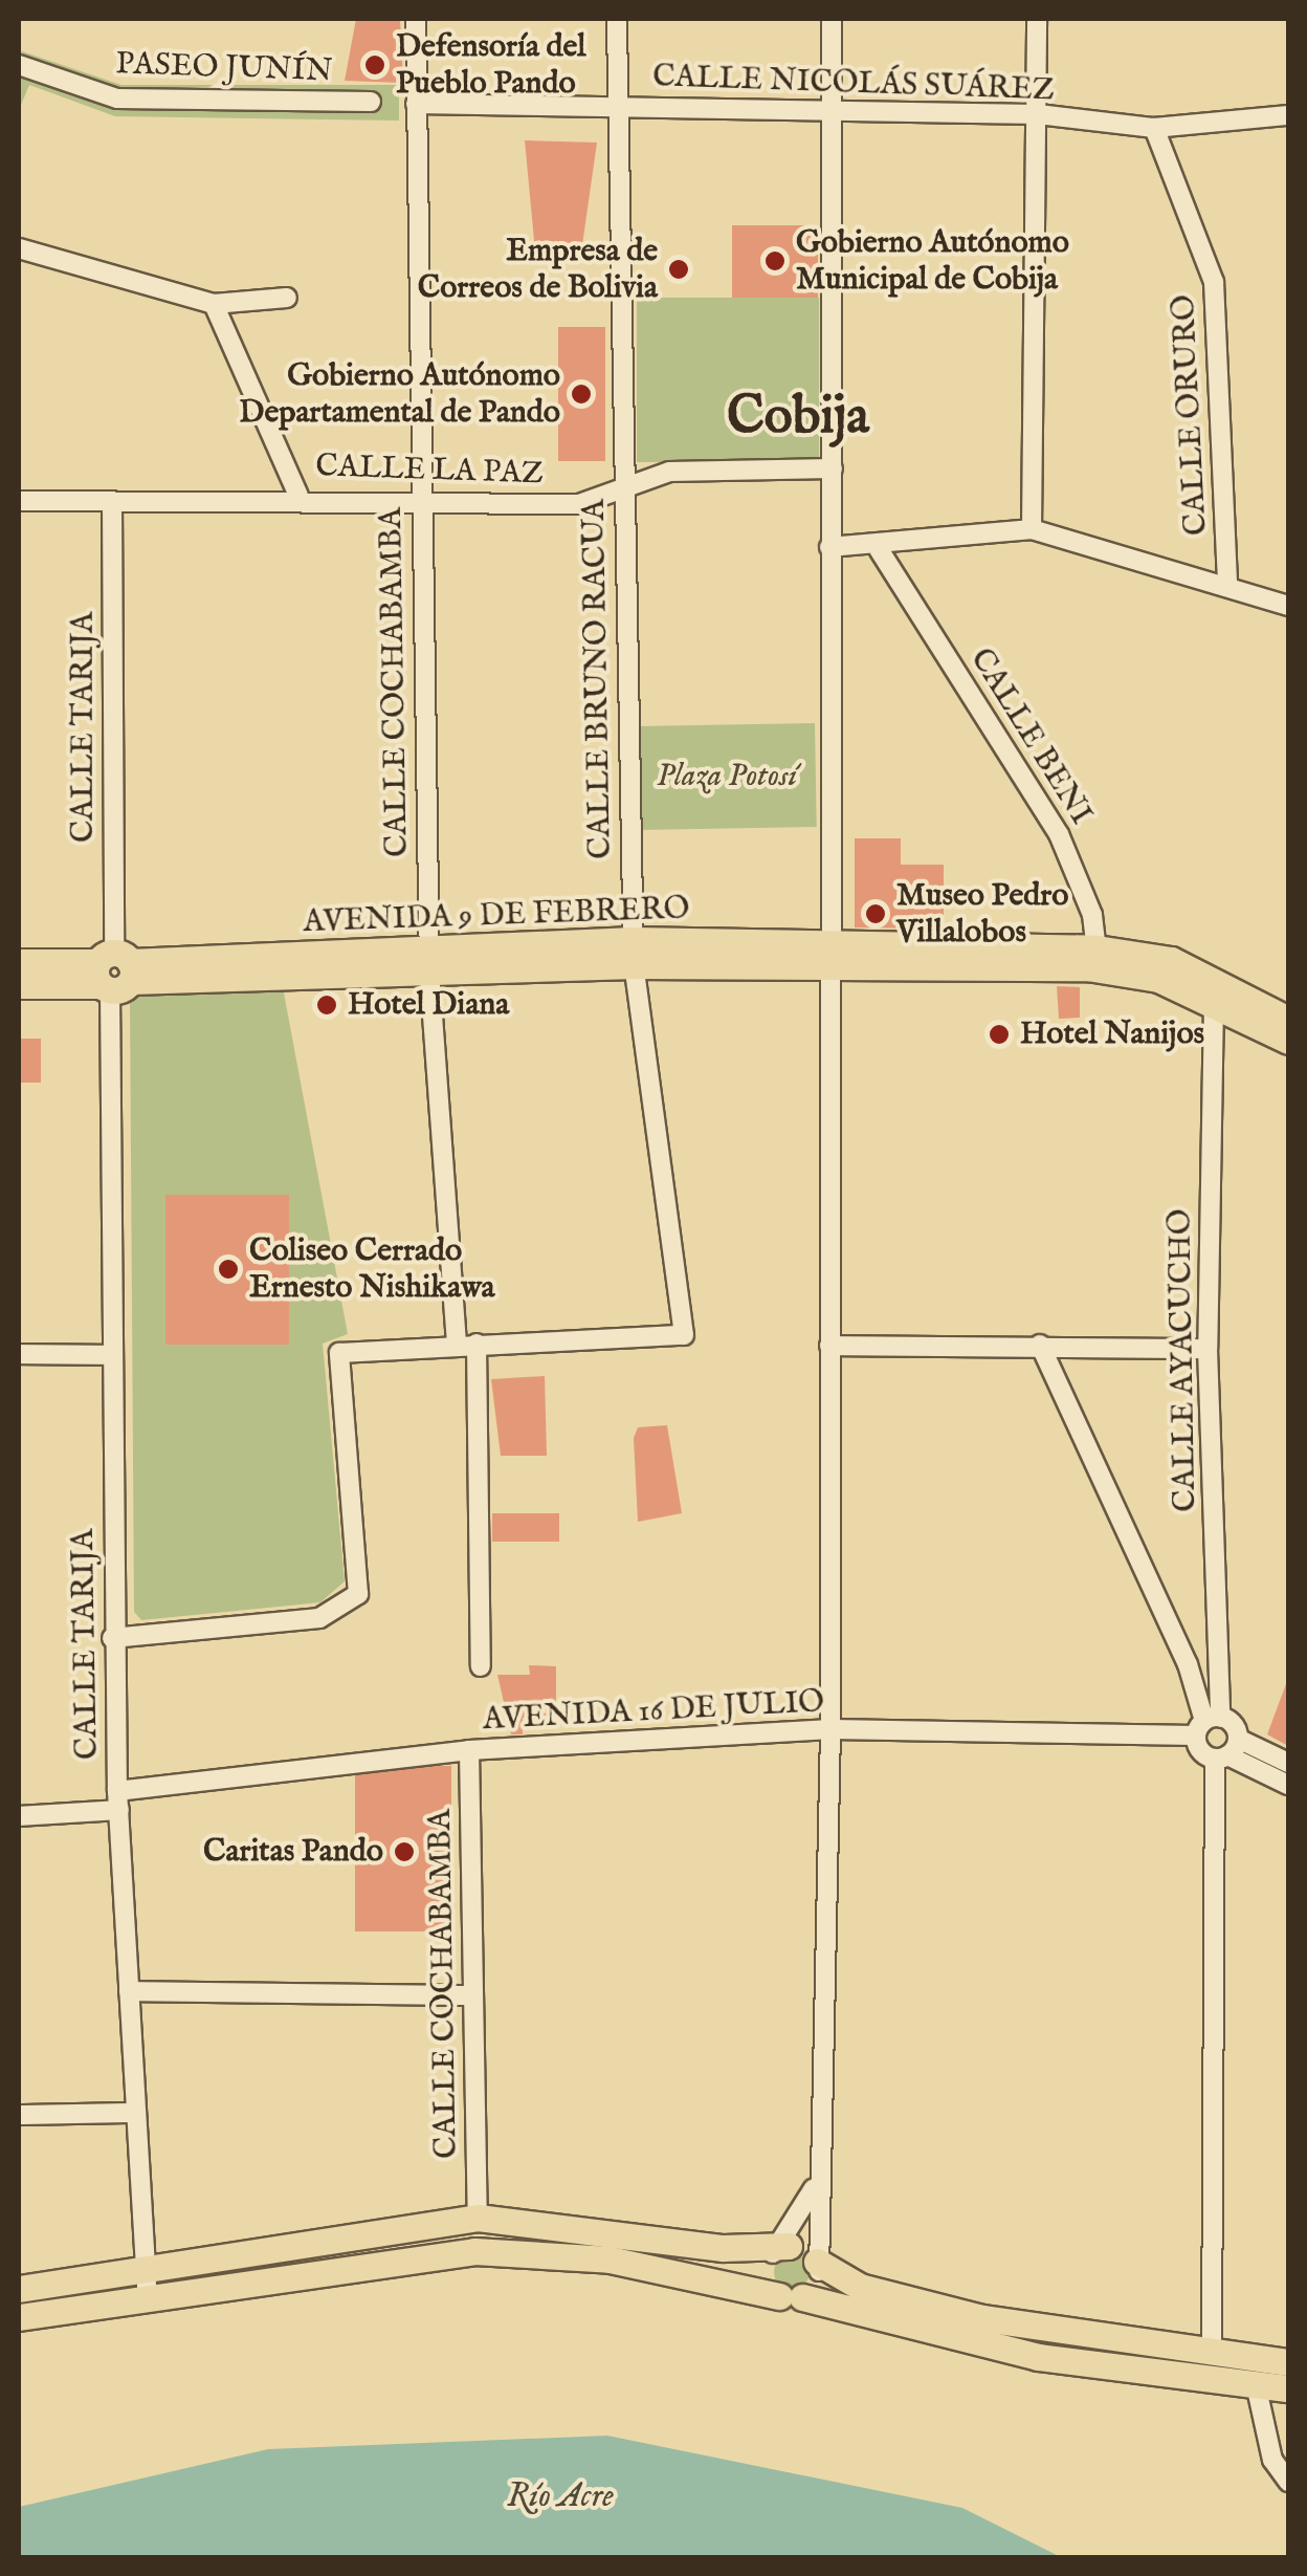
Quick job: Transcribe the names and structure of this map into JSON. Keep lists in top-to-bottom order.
{
  "streets": {
    "main road": ["AVENIDA 9 DE FEBRERO"],
    "street": [
      "PASEO JUNÍN",
      "CALLE NICOLÁS SUÁREZ",
      "CALLE ORURO",
      "CALLE LA PAZ",
      "CALLE BRUNO RACUA",
      "CALLE COCHABAMBA",
      "CALLE TARIJA",
      "CALLE BENI",
      "CALLE AYACUCHO",
      "AVENIDA 16 DE JULIO"
    ]
  },
  "crossings": [
    ["CALLE NICOLÁS SUÁREZ", "CALLE ORURO"],
    ["CALLE NICOLÁS SUÁREZ", "CALLE BRUNO RACUA"],
    ["CALLE NICOLÁS SUÁREZ", "CALLE COCHABAMBA"],
    ["CALLE LA PAZ", "CALLE BRUNO RACUA"],
    ["CALLE LA PAZ", "CALLE COCHABAMBA"],
    ["CALLE LA PAZ", "CALLE TARIJA"],
    ["CALLE BRUNO RACUA", "CALLE COCHABAMBA"],
    ["CALLE BRUNO RACUA", "AVENIDA 9 DE FEBRERO"],
    ["CALLE COCHABAMBA", "AVENIDA 9 DE FEBRERO"],
    ["CALLE COCHABAMBA", "AVENIDA 16 DE JULIO"],
    ["CALLE TARIJA", "AVENIDA 9 DE FEBRERO"],
    ["CALLE TARIJA", "AVENIDA 16 DE JULIO"],
    ["CALLE BENI", "AVENIDA 9 DE FEBRERO"],
    ["AVENIDA 9 DE FEBRERO", "CALLE AYACUCHO"],
    ["CALLE AYACUCHO", "AVENIDA 16 DE JULIO"]
  ],
  "districts": ["Cobija"],
  "water": ["Río Acre"],
  "parks": ["Plaza Potosí"],
  "places": [
    "Defensoría del Pueblo Pando",
    "Gobierno Autónomo Municipal de Cobija",
    "Empresa de Correos de Bolivia",
    "Gobierno Autónomo Departamental de Pando",
    "Museo Pedro Villalobos",
    "Hotel Diana",
    "Hotel Nanijos",
    "Coliseo Cerrado Ernesto Nishikawa",
    "Caritas Pando"
  ]
}
